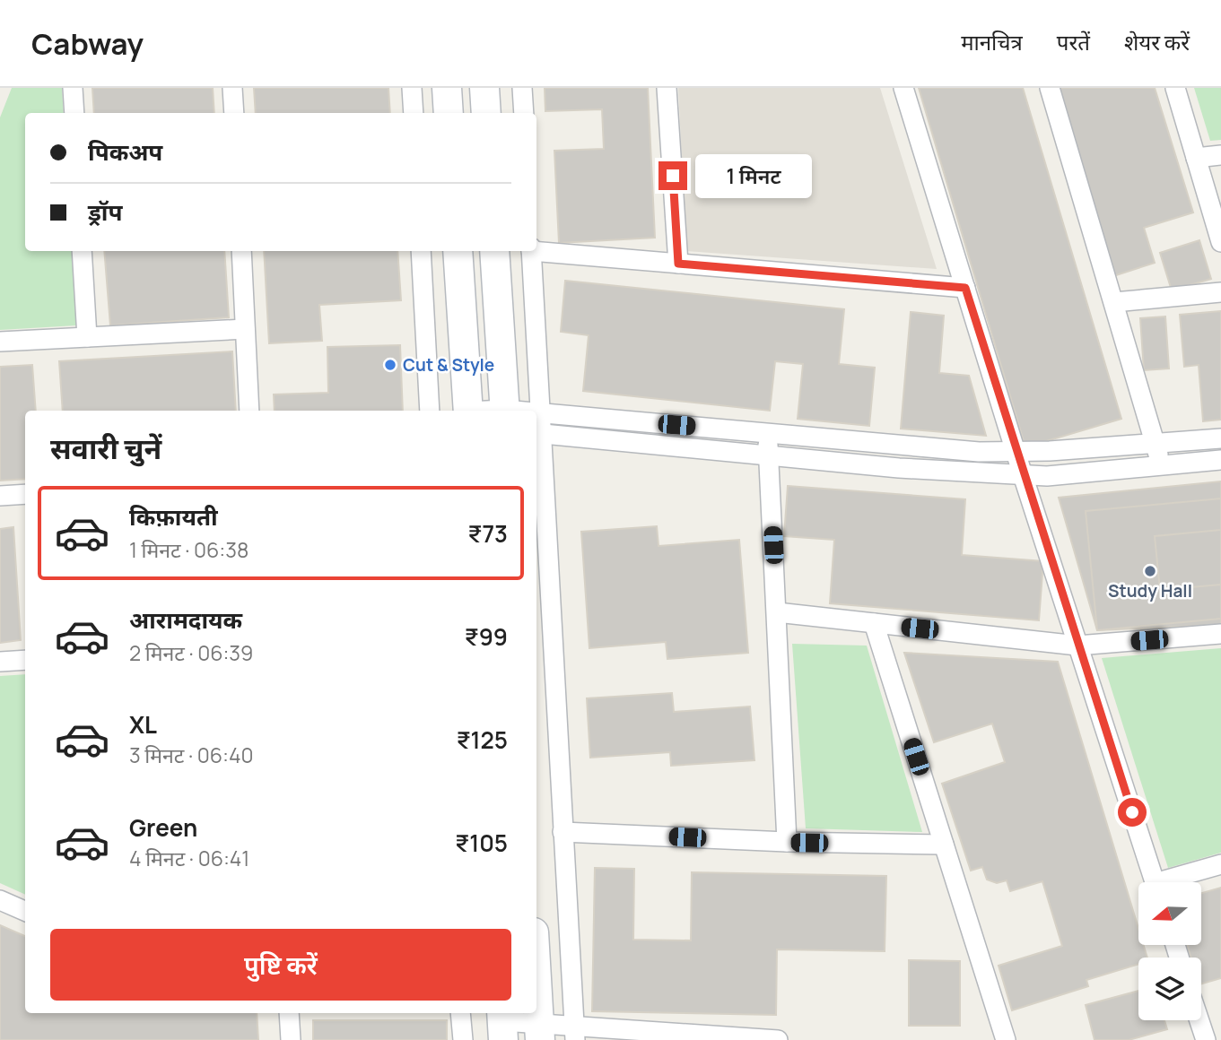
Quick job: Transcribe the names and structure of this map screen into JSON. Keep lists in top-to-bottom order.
{
  "places": ["Cut & Style", "Study Hall"],
  "north": "left",
  "page": {
    "header": "Cabway",
    "nav": ["मानचित्र", "परतें", "शेयर करें"],
    "banner": ["पिकअप", "ड्रॉप"],
    "bubble": "1 मिनट",
    "heading": "सवारी चुनें",
    "list": [
      {
        "name": "किफ़ायती",
        "note": "1 मिनट · 06:38",
        "value": "₹73"
      },
      {
        "name": "आरामदायक",
        "note": "2 मिनट · 06:39",
        "value": "₹99"
      },
      {
        "name": "XL",
        "note": "3 मिनट · 06:40",
        "value": "₹125"
      },
      {
        "name": "Green",
        "note": "4 मिनट · 06:41",
        "value": "₹105"
      }
    ],
    "buttons": "पुष्टि करें"
  }
}
